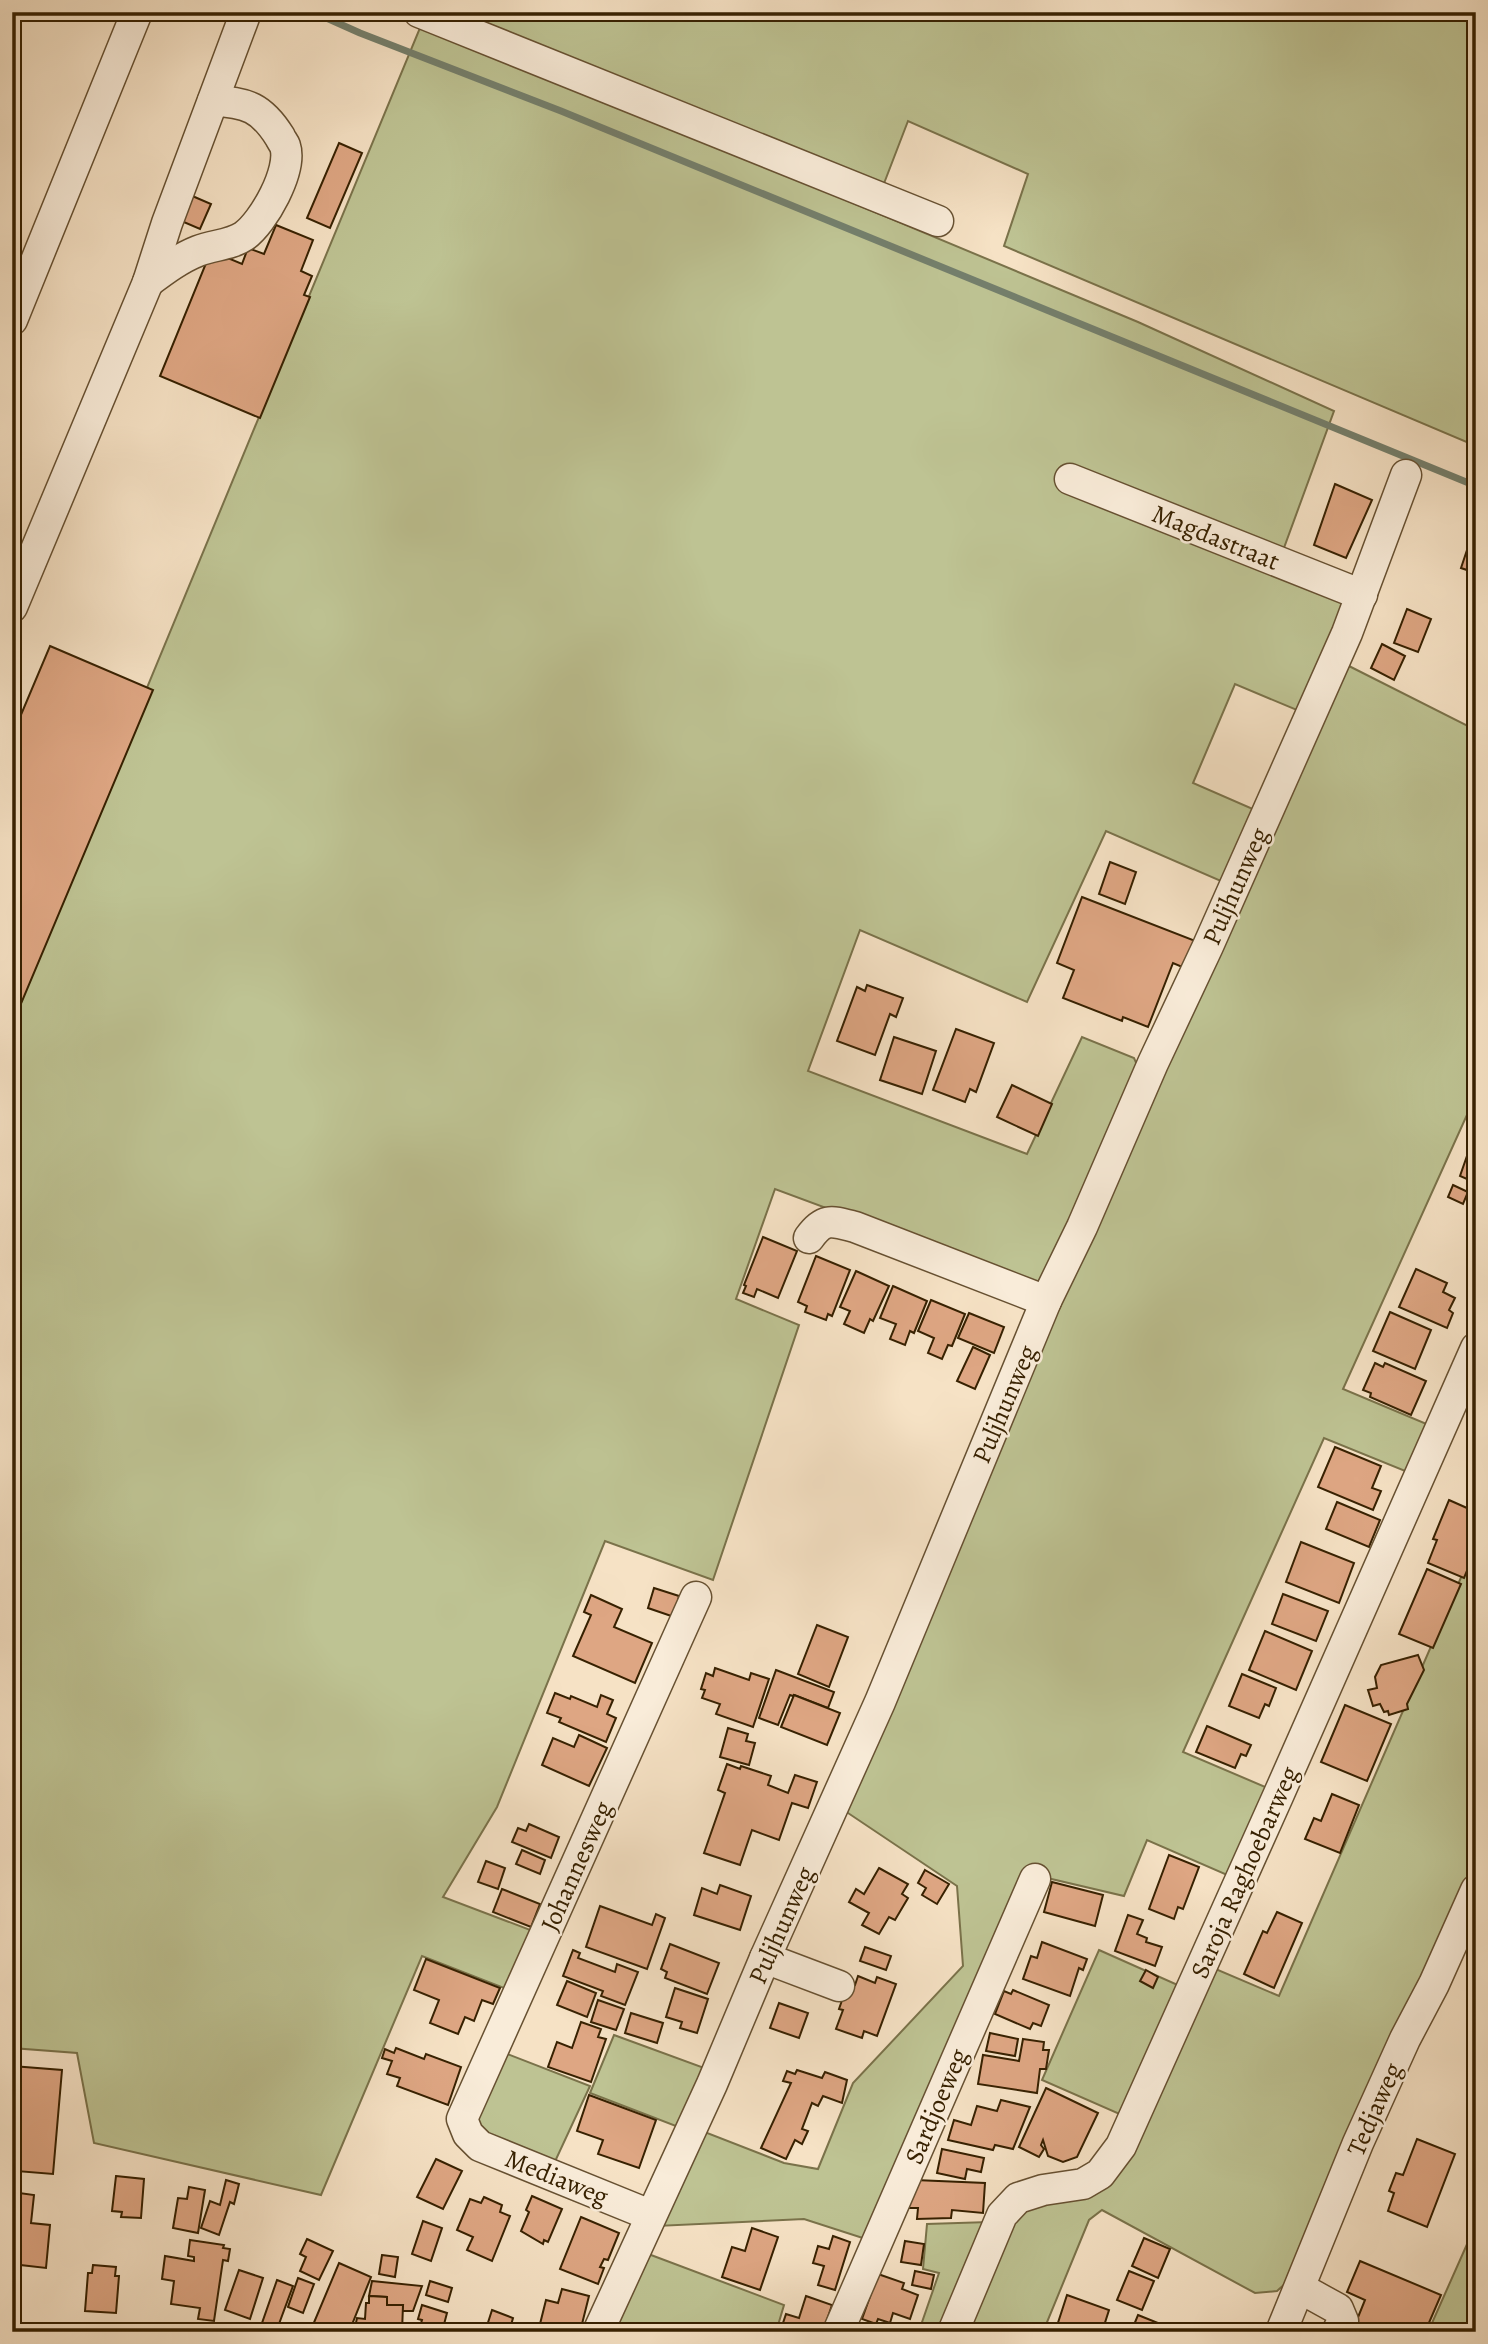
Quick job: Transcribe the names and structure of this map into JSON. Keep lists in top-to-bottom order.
{
  "streets": {
    "street": [
      "Magdastraat",
      "Puljhunweg",
      "Johannesweg",
      "Saroja Raghoebarweg",
      "Sardjoeweg",
      "Tedjaweg",
      "Mediaweg"
    ]
  },
  "crossings": [
    ["Magdastraat", "Puljhunweg"],
    ["Puljhunweg", "Mediaweg"],
    ["Johannesweg", "Mediaweg"]
  ]
}
